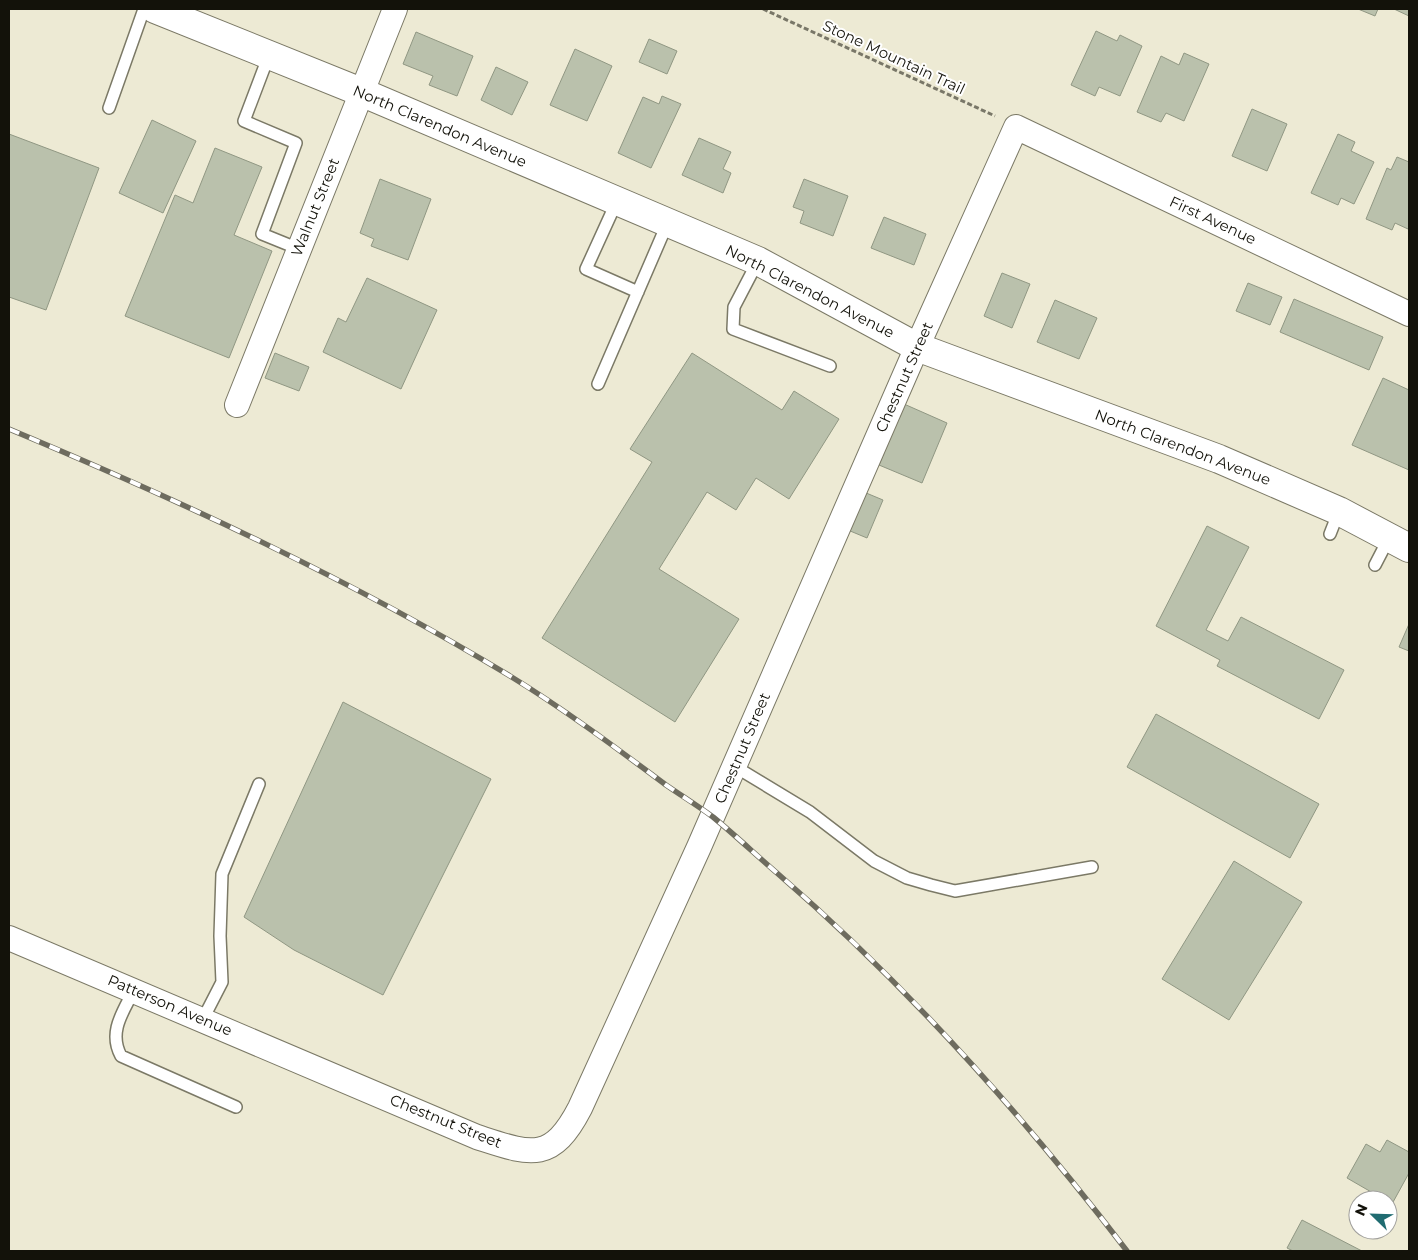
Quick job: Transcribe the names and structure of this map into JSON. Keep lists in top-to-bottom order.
{
  "streets": {
    "street": [
      "North Clarendon Avenue",
      "Walnut Street",
      "First Avenue",
      "Chestnut Street",
      "Patterson Avenue"
    ],
    "path": ["Stone Mountain Trail"]
  },
  "crossings": [
    ["Stone Mountain Trail", "First Avenue"],
    ["Stone Mountain Trail", "Chestnut Street"],
    ["North Clarendon Avenue", "Walnut Street"],
    ["North Clarendon Avenue", "Chestnut Street"],
    ["First Avenue", "Chestnut Street"],
    ["Chestnut Street", "Patterson Avenue"]
  ],
  "north": "top left"
}
